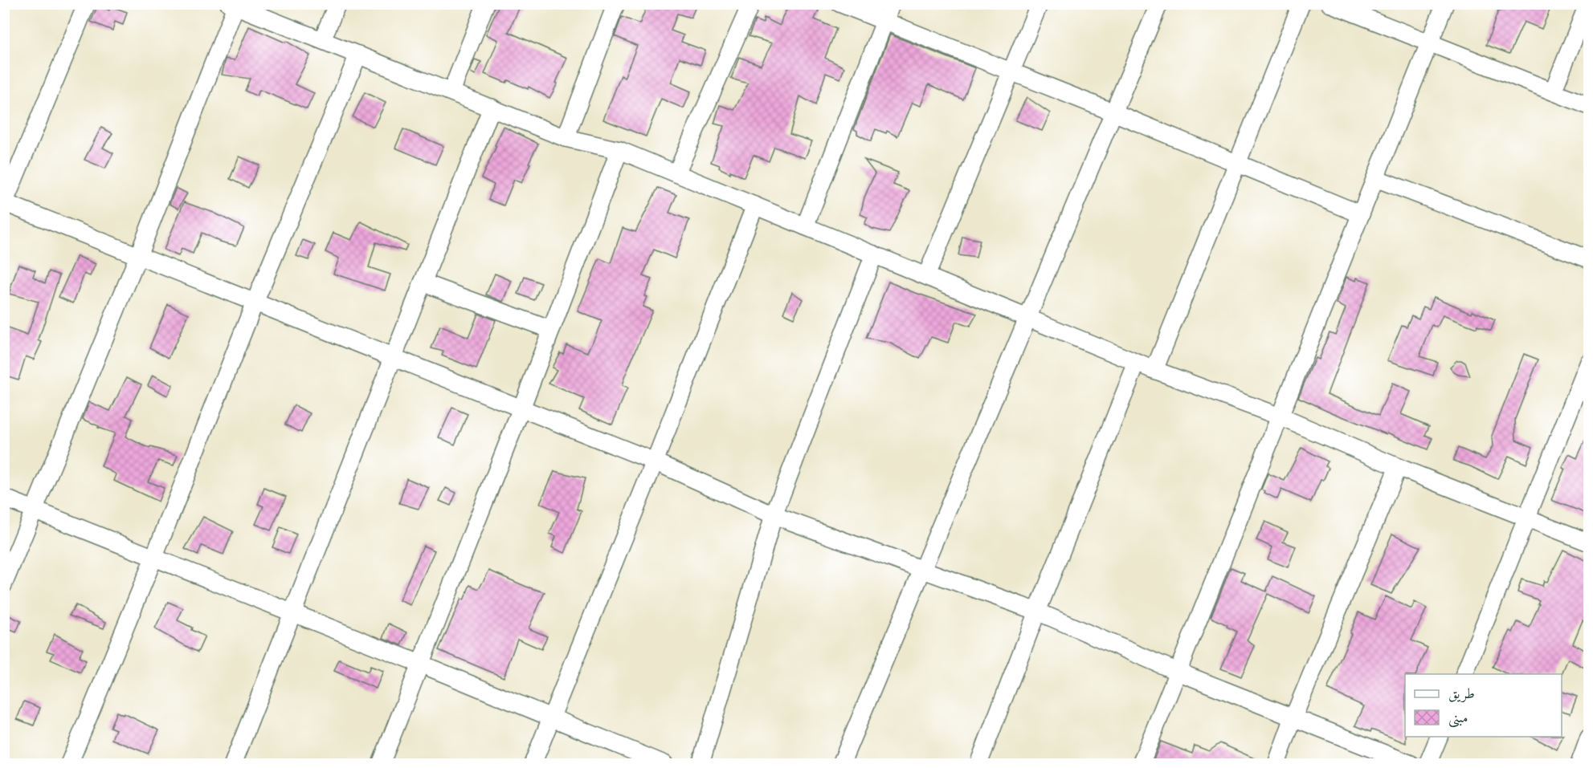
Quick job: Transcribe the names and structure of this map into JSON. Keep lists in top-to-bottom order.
{
  "legend": ["طريق", "مبنى"]
}
